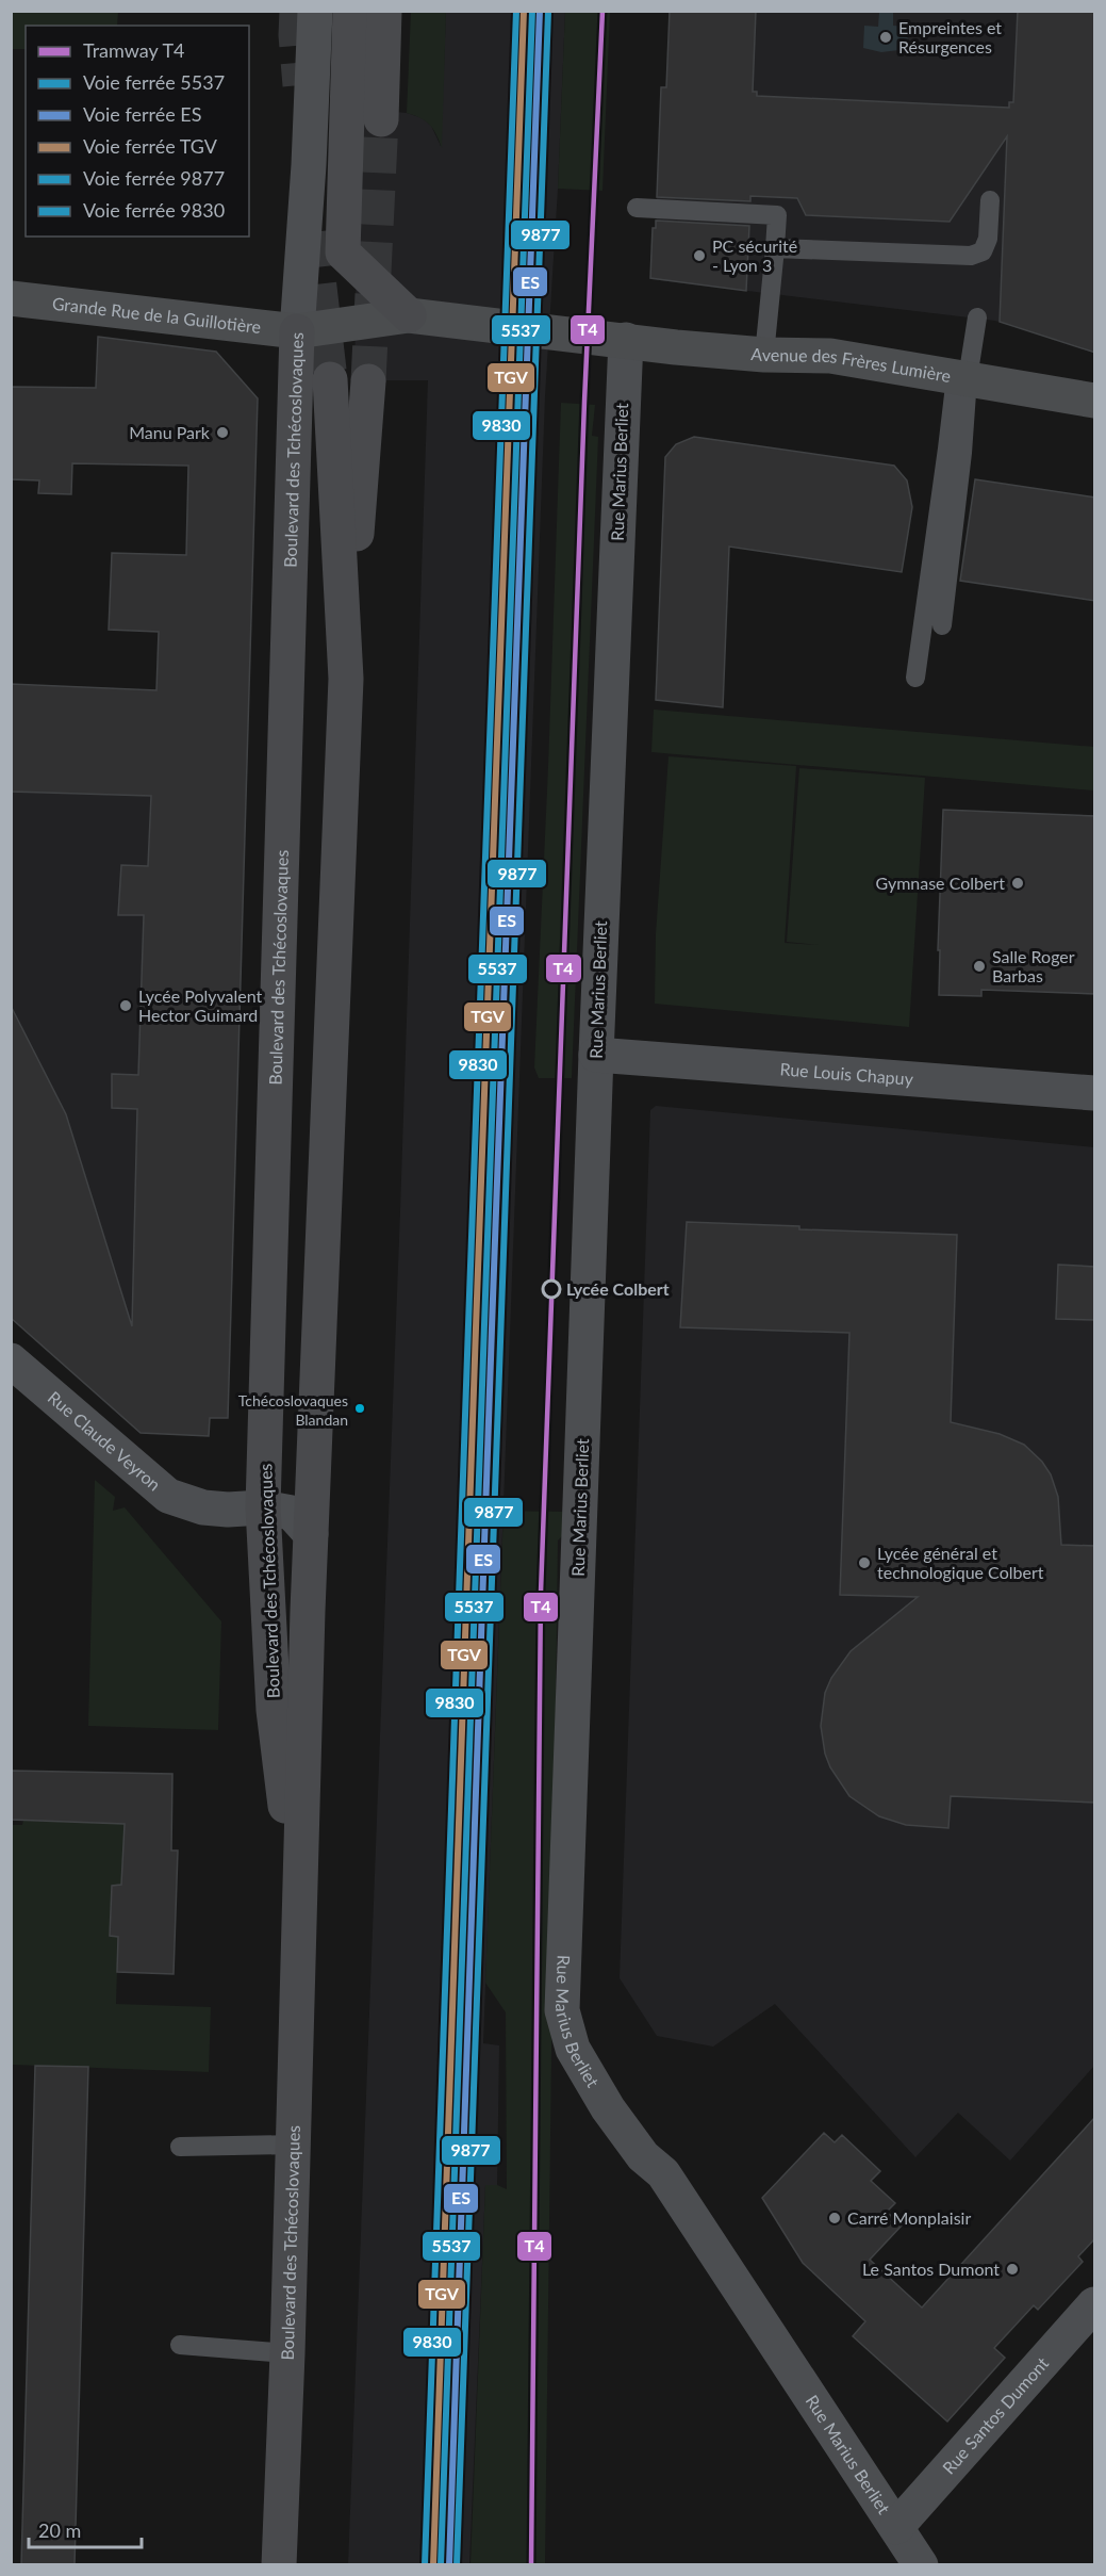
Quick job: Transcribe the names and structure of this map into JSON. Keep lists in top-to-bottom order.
{
  "streets": {
    "main road": ["Grande Rue de la Guillotière", "Avenue des Frères Lumière", "Boulevard des Tchécoslovaques"],
    "street": [
      "Rue Marius Berliet",
      "Rue Louis Chapuy",
      "Rue Claude Veyron",
      "Rue Santos Dumont"
    ]
  },
  "crossings": [
    ["Grande Rue de la Guillotière", "Avenue des Frères Lumière"],
    ["Grande Rue de la Guillotière", "Boulevard des Tchécoslovaques"],
    ["Grande Rue de la Guillotière", "Rue Marius Berliet"],
    ["Avenue des Frères Lumière", "Rue Marius Berliet"],
    ["Boulevard des Tchécoslovaques", "Rue Claude Veyron"],
    ["Rue Marius Berliet", "Rue Louis Chapuy"],
    ["Rue Marius Berliet", "Rue Santos Dumont"]
  ],
  "places": [
    "Empreintes et Résurgences",
    "PC sécurité - Lyon 3",
    "Manu Park",
    "Gymnase Colbert",
    "Salle Roger Barbas",
    "Lycée Polyvalent Hector Guimard",
    "Lycée Colbert",
    "Tchécoslovaques Blandan",
    "Lycée général et technologique Colbert",
    "Carré Monplaisir",
    "Le Santos Dumont"
  ],
  "lines": [
    "tram line T4",
    "rail line 5537",
    "rail line ES",
    "rail line TGV",
    "rail line 9830",
    "rail line 9877"
  ],
  "legend": [
    "Tramway T4",
    "Voie ferrée 5537",
    "Voie ferrée ES",
    "Voie ferrée TGV",
    "Voie ferrée 9877",
    "Voie ferrée 9830"
  ],
  "scale_bar": "20 m"
}
